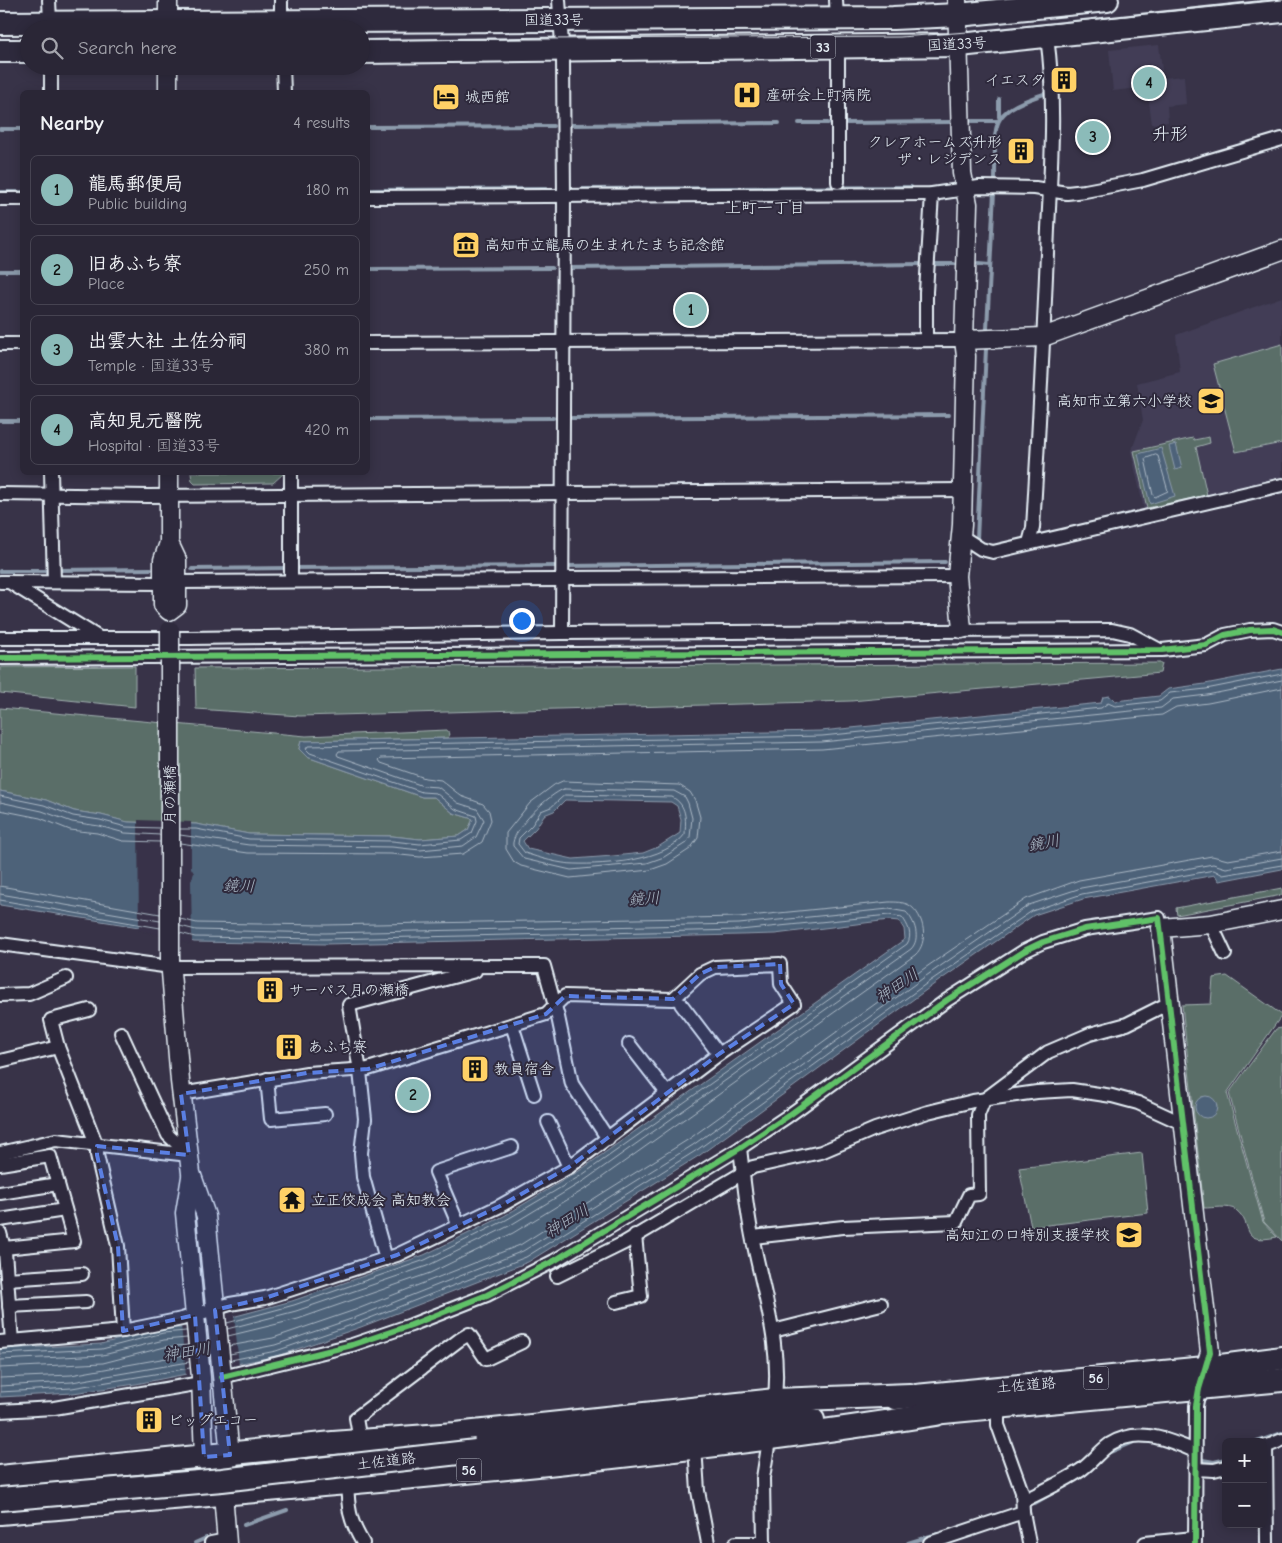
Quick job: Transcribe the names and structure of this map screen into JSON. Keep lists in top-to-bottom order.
{
  "streets": {
    "highway": [
      "国道33号",
      "33",
      "56",
      "土佐道路"
    ],
    "street": ["月の瀬橋"]
  },
  "crossings": [
    ["56", "土佐道路"]
  ],
  "districts": ["升形", "上町一丁目"],
  "water": ["鏡川", "神田川"],
  "places": {
    "building": [
      "イエスタ",
      "クレアホームズ升形 ザ・レジデンス",
      "サーパス月の瀬橋",
      "あふち寮",
      "教員宿舎",
      "ビッグエコー"
    ],
    "hospital": ["産研会上町病院"],
    "hotel": ["城西館"],
    "museum": ["高知市立龍馬の生まれたまち記念館"],
    "school or university": ["高知市立第六小学校", "高知江の口特別支援学校"],
    "temple": ["立正佼成会 高知教会"]
  },
  "page": {
    "search": "Search here",
    "pins": [
      "4",
      "3",
      "1",
      "2"
    ],
    "heading": ["Nearby", "4 results"],
    "list": [
      {
        "mark": "1",
        "name": "龍馬郵便局",
        "note": "Public building",
        "value": "180 m"
      },
      {
        "mark": "2",
        "name": "旧あふち寮",
        "note": "Place",
        "value": "250 m"
      },
      {
        "mark": "3",
        "name": "出雲大社 土佐分祠",
        "note": "Temple · 国道33号",
        "value": "380 m"
      },
      {
        "mark": "4",
        "name": "高知見元醫院",
        "note": "Hospital · 国道33号",
        "value": "420 m"
      }
    ],
    "map_buttons": ["+", "−"]
  }
}
